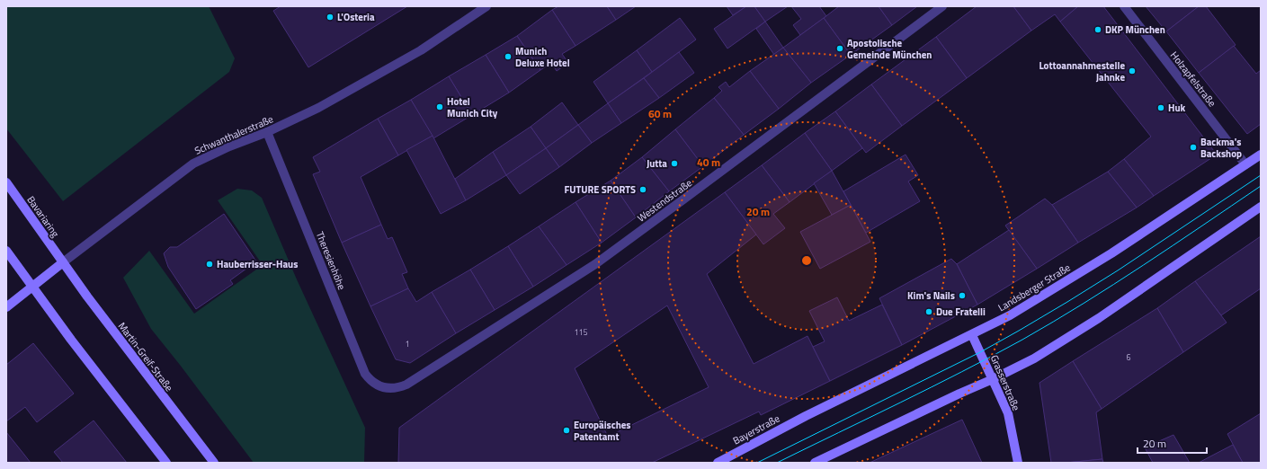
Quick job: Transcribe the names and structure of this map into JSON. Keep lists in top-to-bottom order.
{
  "streets": {
    "main road": [
      "Schwanthalerstraße",
      "Bavariaring",
      "Landsberger Straße",
      "Martin-Greif-Straße",
      "Grasserstraße",
      "Bayerstraße"
    ],
    "street": ["Holzapfelstraße", "Westendstraße", "Theresienhöhe"]
  },
  "crossings": [
    ["Holzapfelstraße", "Landsberger Straße"],
    ["Schwanthalerstraße", "Bavariaring"],
    ["Schwanthalerstraße", "Theresienhöhe"],
    ["Schwanthalerstraße", "Martin-Greif-Straße"],
    ["Westendstraße", "Theresienhöhe"],
    ["Bavariaring", "Martin-Greif-Straße"],
    ["Landsberger Straße", "Grasserstraße"],
    ["Landsberger Straße", "Bayerstraße"]
  ],
  "places": [
    "L'Osteria",
    "DKP München",
    "Apostolische Gemeinde München",
    "Munich Deluxe Hotel",
    "Lottoannahmestelle Jahnke",
    "Hotel Munich City",
    "Huk",
    "Backma's Backshop",
    "Jutta",
    "FUTURE SPORTS",
    "Hauberrisser-Haus",
    "Kim's Nails",
    "Due Fratelli",
    "Europäisches Patentamt"
  ],
  "house_numbers": ["115", "1", "6"],
  "scale_bar": "20 m",
  "rings": ["60 m", "40 m", "20 m"]
}
